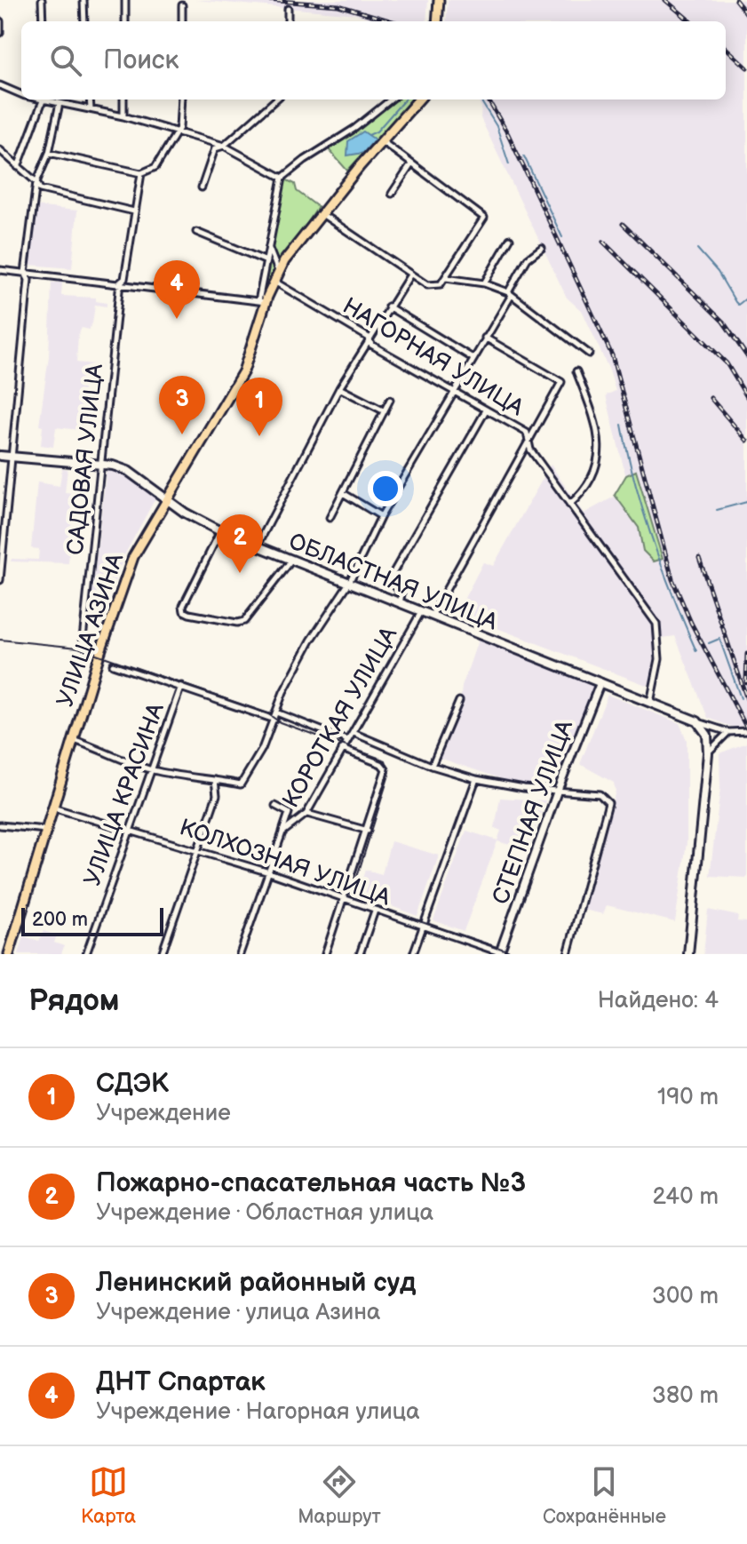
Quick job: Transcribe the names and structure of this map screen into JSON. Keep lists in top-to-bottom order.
{
  "streets": {
    "main road": ["ОБЛАСТНАЯ УЛИЦА", "УЛИЦА АЗИНА"],
    "street": [
      "НАГОРНАЯ УЛИЦА",
      "САДОВАЯ УЛИЦА",
      "КОРОТКАЯ УЛИЦА",
      "УЛИЦА КРАСИНА",
      "СТЕПНАЯ УЛИЦА",
      "КОЛХОЗНАЯ УЛИЦА"
    ]
  },
  "crossings": [
    ["НАГОРНАЯ УЛИЦА", "ОБЛАСТНАЯ УЛИЦА"],
    ["НАГОРНАЯ УЛИЦА", "УЛИЦА АЗИНА"],
    ["САДОВАЯ УЛИЦА", "ОБЛАСТНАЯ УЛИЦА"],
    ["ОБЛАСТНАЯ УЛИЦА", "УЛИЦА АЗИНА"],
    ["ОБЛАСТНАЯ УЛИЦА", "КОРОТКАЯ УЛИЦА"],
    ["ОБЛАСТНАЯ УЛИЦА", "СТЕПНАЯ УЛИЦА"],
    ["УЛИЦА АЗИНА", "КОЛХОЗНАЯ УЛИЦА"],
    ["КОРОТКАЯ УЛИЦА", "КОЛХОЗНАЯ УЛИЦА"],
    ["УЛИЦА КРАСИНА", "КОЛХОЗНАЯ УЛИЦА"],
    ["СТЕПНАЯ УЛИЦА", "КОЛХОЗНАЯ УЛИЦА"]
  ],
  "scale_bar": "200 m",
  "page": {
    "search": "Поиск",
    "pins": [
      "4",
      "3",
      "1",
      "2"
    ],
    "scale": "200 m",
    "heading": ["Рядом", "Найдено: 4"],
    "list": [
      {
        "mark": "1",
        "name": "СДЭК",
        "note": "Учреждение",
        "value": "190 m"
      },
      {
        "mark": "2",
        "name": "Пожарно-спасательная часть №3",
        "note": "Учреждение · Областная улица",
        "value": "240 m"
      },
      {
        "mark": "3",
        "name": "Ленинский районный суд",
        "note": "Учреждение · улица Азина",
        "value": "300 m"
      },
      {
        "mark": "4",
        "name": "ДНТ Спартак",
        "note": "Учреждение · Нагорная улица",
        "value": "380 m"
      }
    ],
    "nav": ["Карта", "Маршрут", "Сохранённые"]
  }
}
